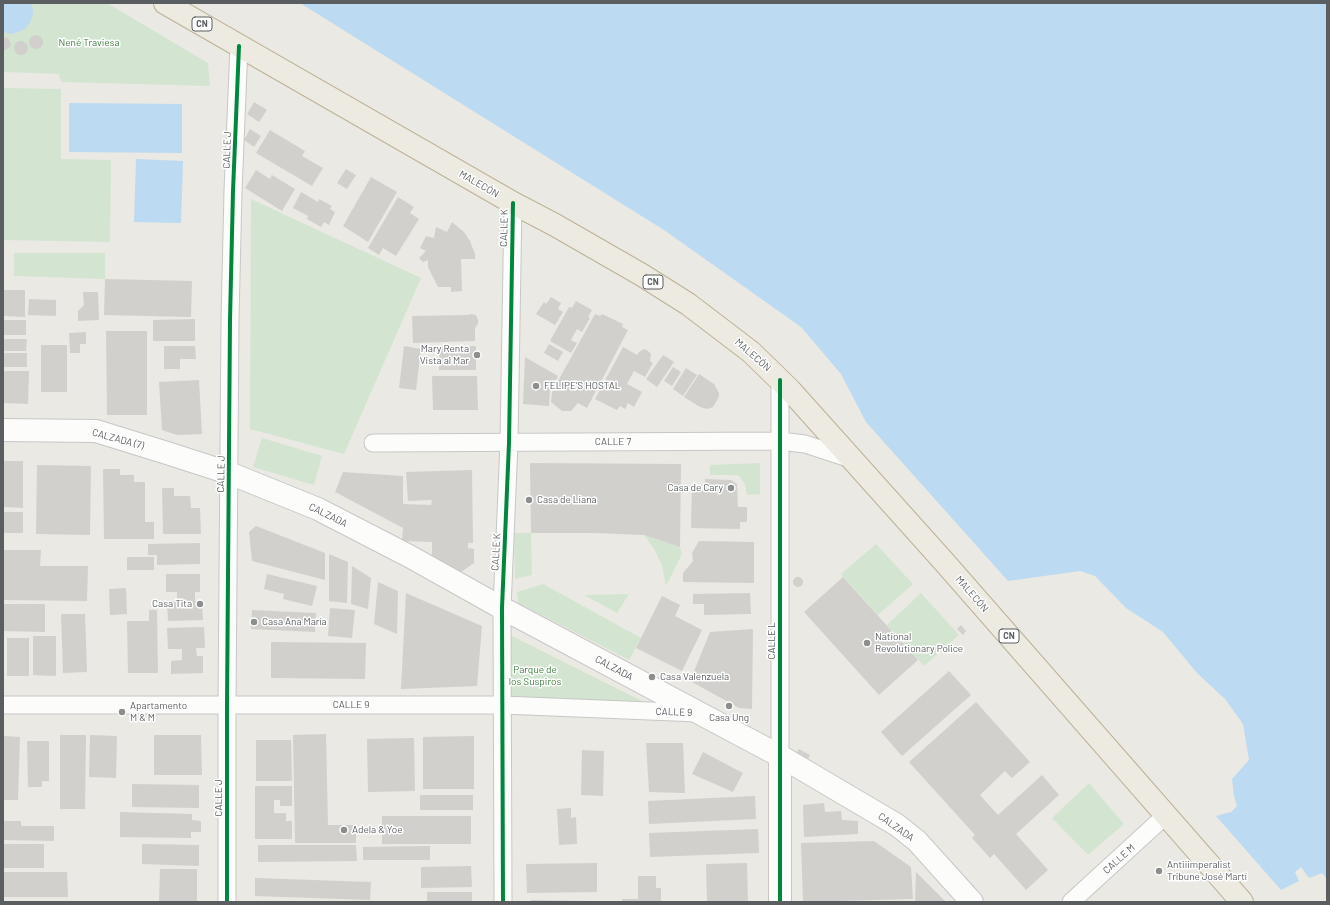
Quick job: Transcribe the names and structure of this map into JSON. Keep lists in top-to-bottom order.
{
  "streets": {
    "highway": ["CN", "MALECÓN"],
    "main road": ["CALZADA (7)", "CALZADA", "CALLE L"],
    "street": [
      "CALLE J",
      "CALLE K",
      "CALLE 7",
      "CALLE 9",
      "CALLE M"
    ]
  },
  "crossings": [
    ["CALLE J", "MALECÓN"],
    ["CALLE J", "CALZADA (7)"],
    ["CALLE J", "CALZADA"],
    ["CALLE J", "CALLE 9"],
    ["MALECÓN", "CALLE K"],
    ["MALECÓN", "CALLE 7"],
    ["MALECÓN", "CALLE L"],
    ["MALECÓN", "CALLE M"],
    ["CALLE K", "CALLE 7"],
    ["CALLE K", "CALZADA"],
    ["CALLE K", "CALLE 9"],
    ["CALZADA (7)", "CALZADA"],
    ["CALLE 7", "CALLE L"],
    ["CALZADA", "CALLE L"],
    ["CALZADA", "CALLE 9"]
  ],
  "parks": ["Nené Traviesa", "Parque de los Suspiros"],
  "places": [
    "Mary Renta Vista al Mar",
    "FELIPE’S HOSTAL",
    "Casa de Cary",
    "Casa de Liana",
    "Casa Tita",
    "Casa Ana María",
    "National Revolutionary Police",
    "Casa Valenzuela",
    "Casa Ung",
    "Apartamento M & M",
    "Adela & Yoe",
    "Antiiimperalist Tribune José Martí"
  ]
}
